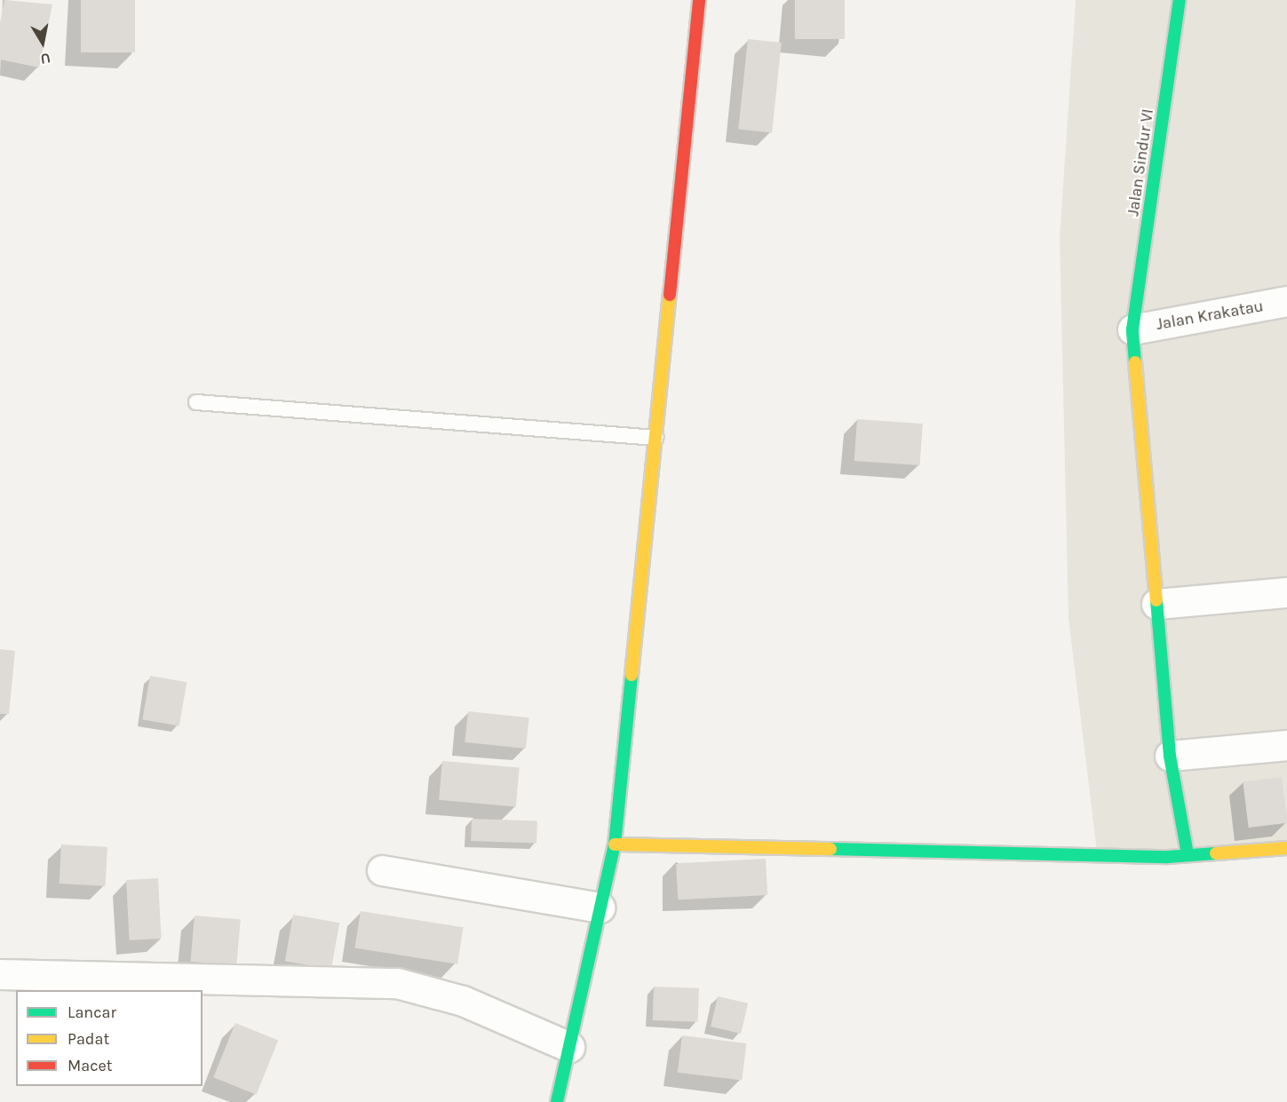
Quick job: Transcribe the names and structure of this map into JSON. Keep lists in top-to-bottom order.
{
  "streets": {
    "street": ["Jalan Sindur VI", "Jalan Krakatau"]
  },
  "crossings": [
    ["Jalan Sindur VI", "Jalan Krakatau"]
  ],
  "legend": ["Lancar", "Padat", "Macet"],
  "north": "bottom"
}
